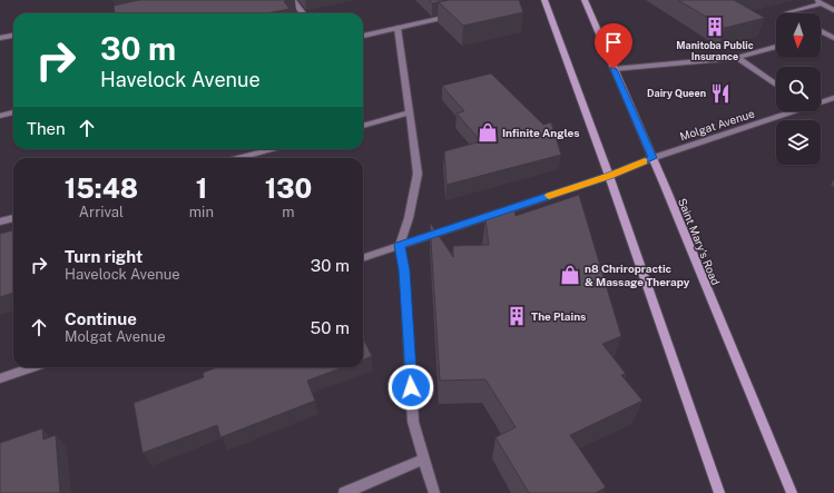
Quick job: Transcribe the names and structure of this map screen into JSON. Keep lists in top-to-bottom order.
{
  "streets": {
    "main road": ["Saint Mary's Road"],
    "street": ["Molgat Avenue"]
  },
  "crossings": [
    ["Molgat Avenue", "Saint Mary's Road"]
  ],
  "places": {
    "building": ["Manitoba Public Insurance", "The Plains"],
    "restaurant": ["Dairy Queen"],
    "shop": ["Infinite Angles", "n8 Chriropractic & Massage Therapy"]
  },
  "north": "bottom",
  "page": {
    "turn": ["30 m", "Havelock Avenue"],
    "then": "Then",
    "eta": [
      "15:48",
      "Arrival",
      "1",
      "min",
      "130",
      "m"
    ],
    "list": [
      {
        "name": "Turn right",
        "note": "Havelock Avenue",
        "value": "30 m"
      },
      {
        "name": "Continue",
        "note": "Molgat Avenue",
        "value": "50 m"
      }
    ]
  }
}
